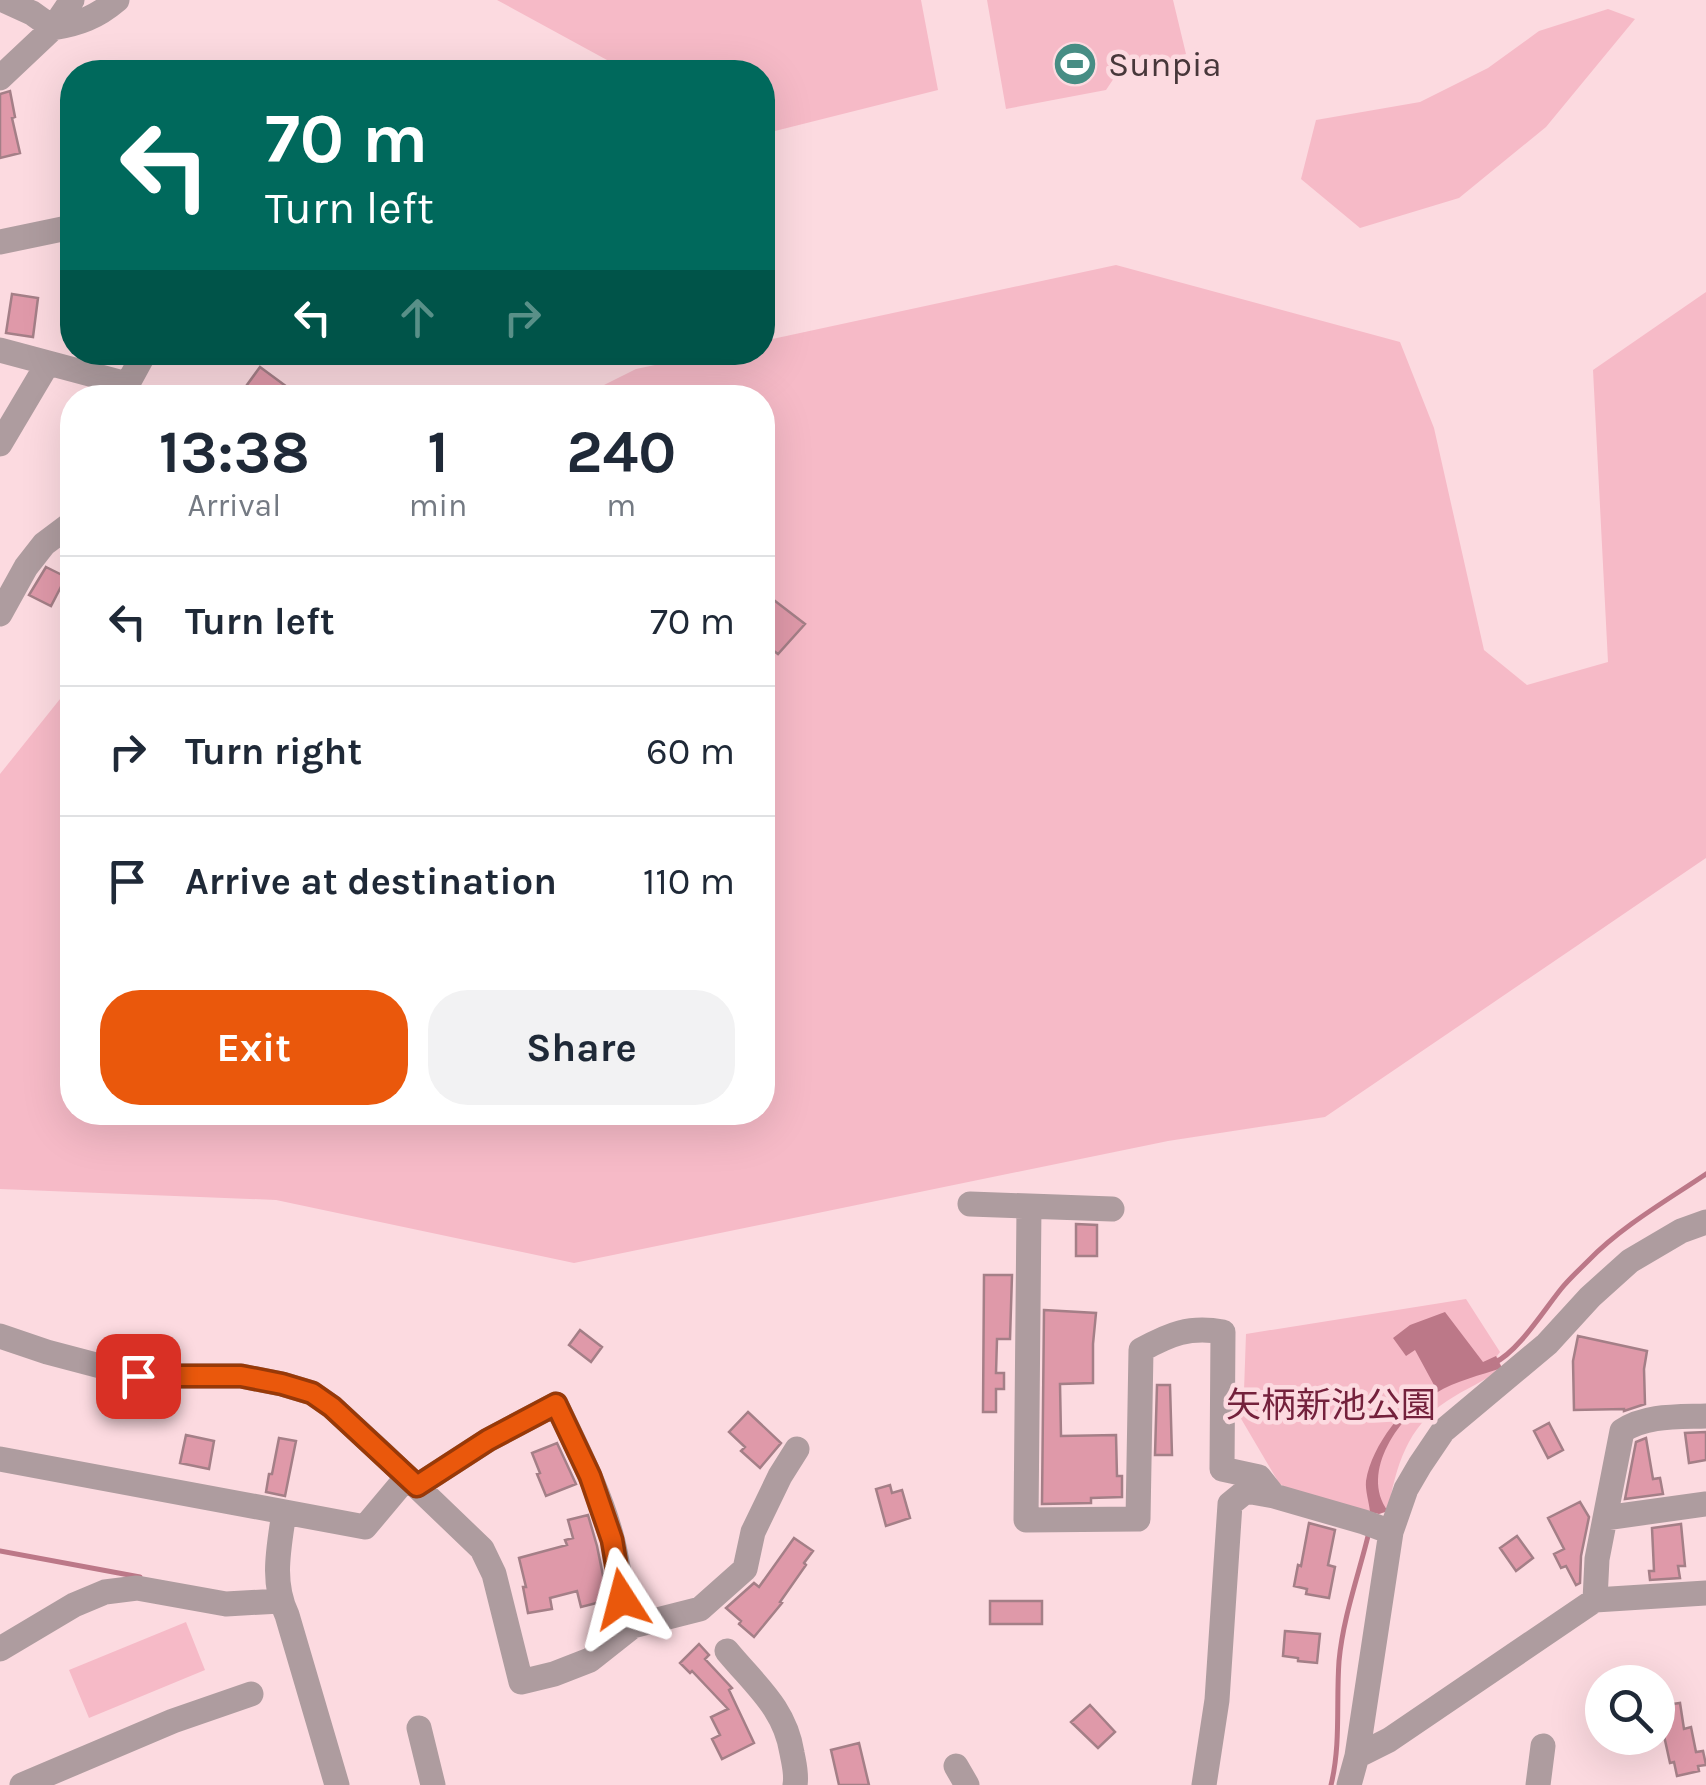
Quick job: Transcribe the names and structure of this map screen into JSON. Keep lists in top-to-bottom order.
{
  "parks": ["矢柄新池公園"],
  "places": {
    "sports": ["Sunpia"]
  },
  "page": {
    "turn": ["70 m", "Turn left"],
    "eta": [
      "13:38",
      "Arrival",
      "1",
      "min",
      "240",
      "m"
    ],
    "list": [
      {
        "name": "Turn left",
        "value": "70 m"
      },
      {
        "name": "Turn right",
        "value": "60 m"
      },
      {
        "name": "Arrive at destination",
        "value": "110 m"
      }
    ],
    "buttons": ["Exit", "Share"]
  }
}
